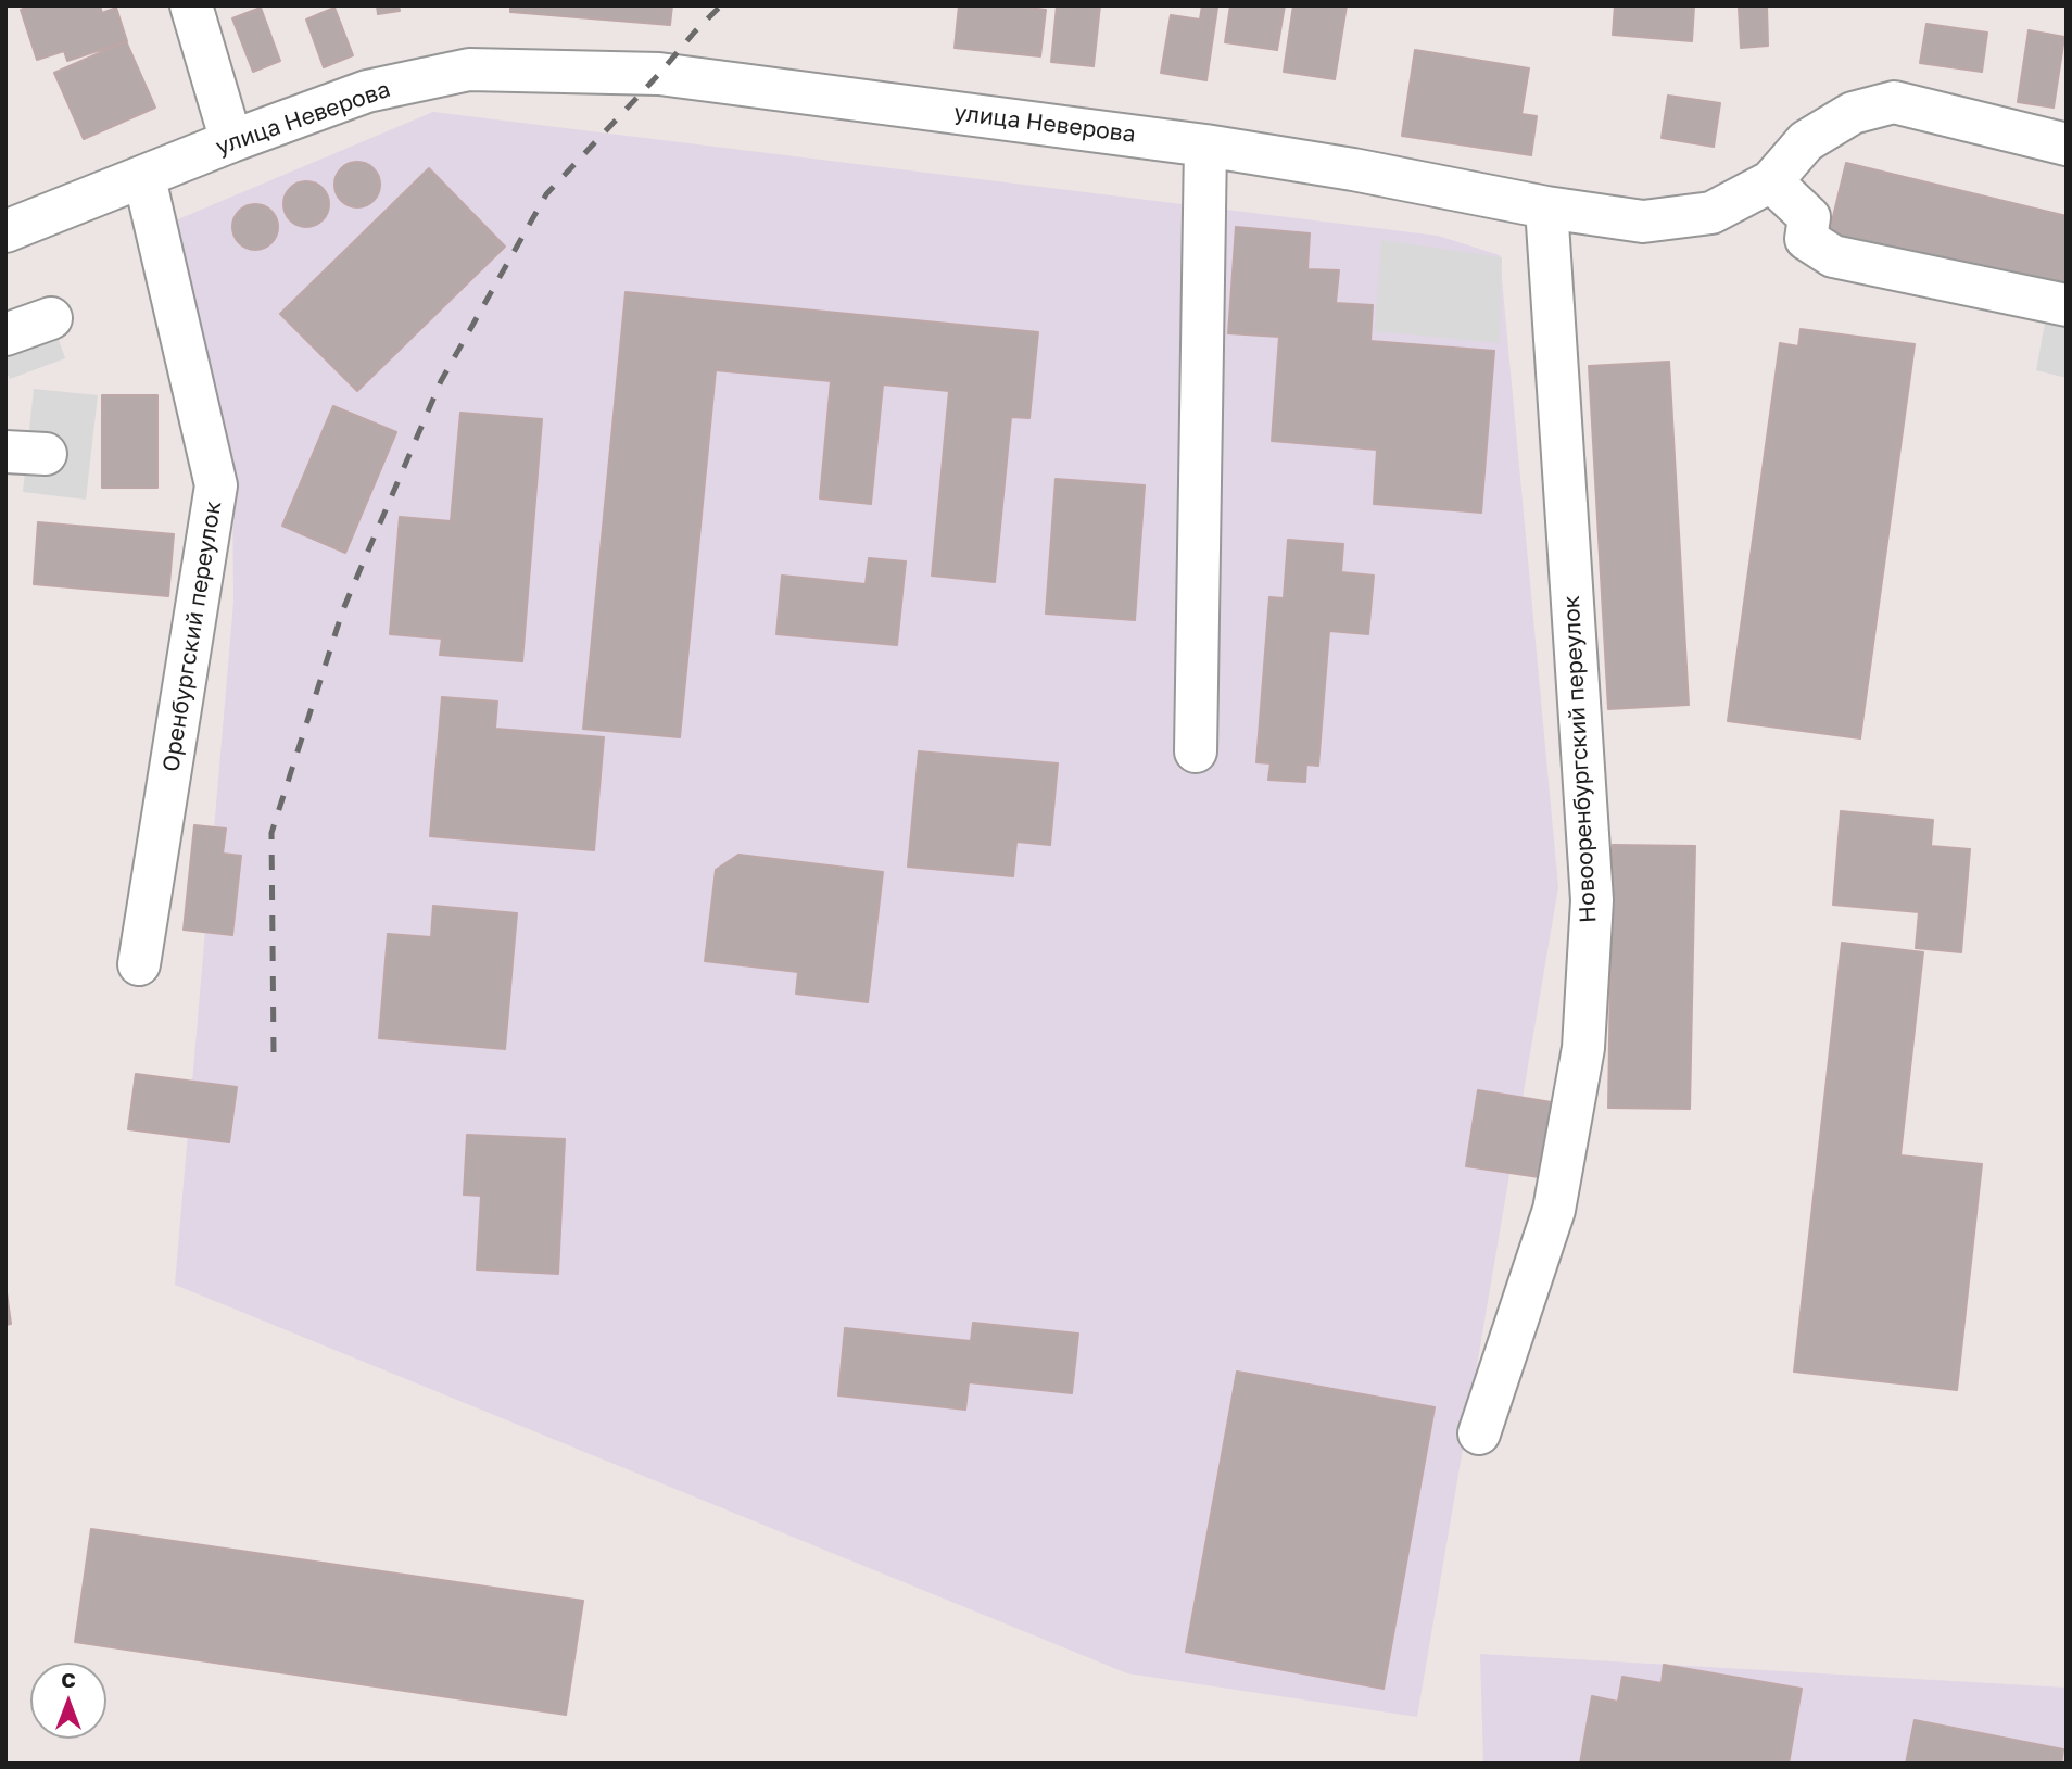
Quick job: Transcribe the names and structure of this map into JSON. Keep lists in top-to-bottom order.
{
  "streets": {
    "street": ["улица Неверова", "Оренбургский переулок", "Новооренбургский переулок"]
  },
  "crossings": [
    ["улица Неверова", "Оренбургский переулок"],
    ["улица Неверова", "Новооренбургский переулок"]
  ],
  "north": "top"
}
